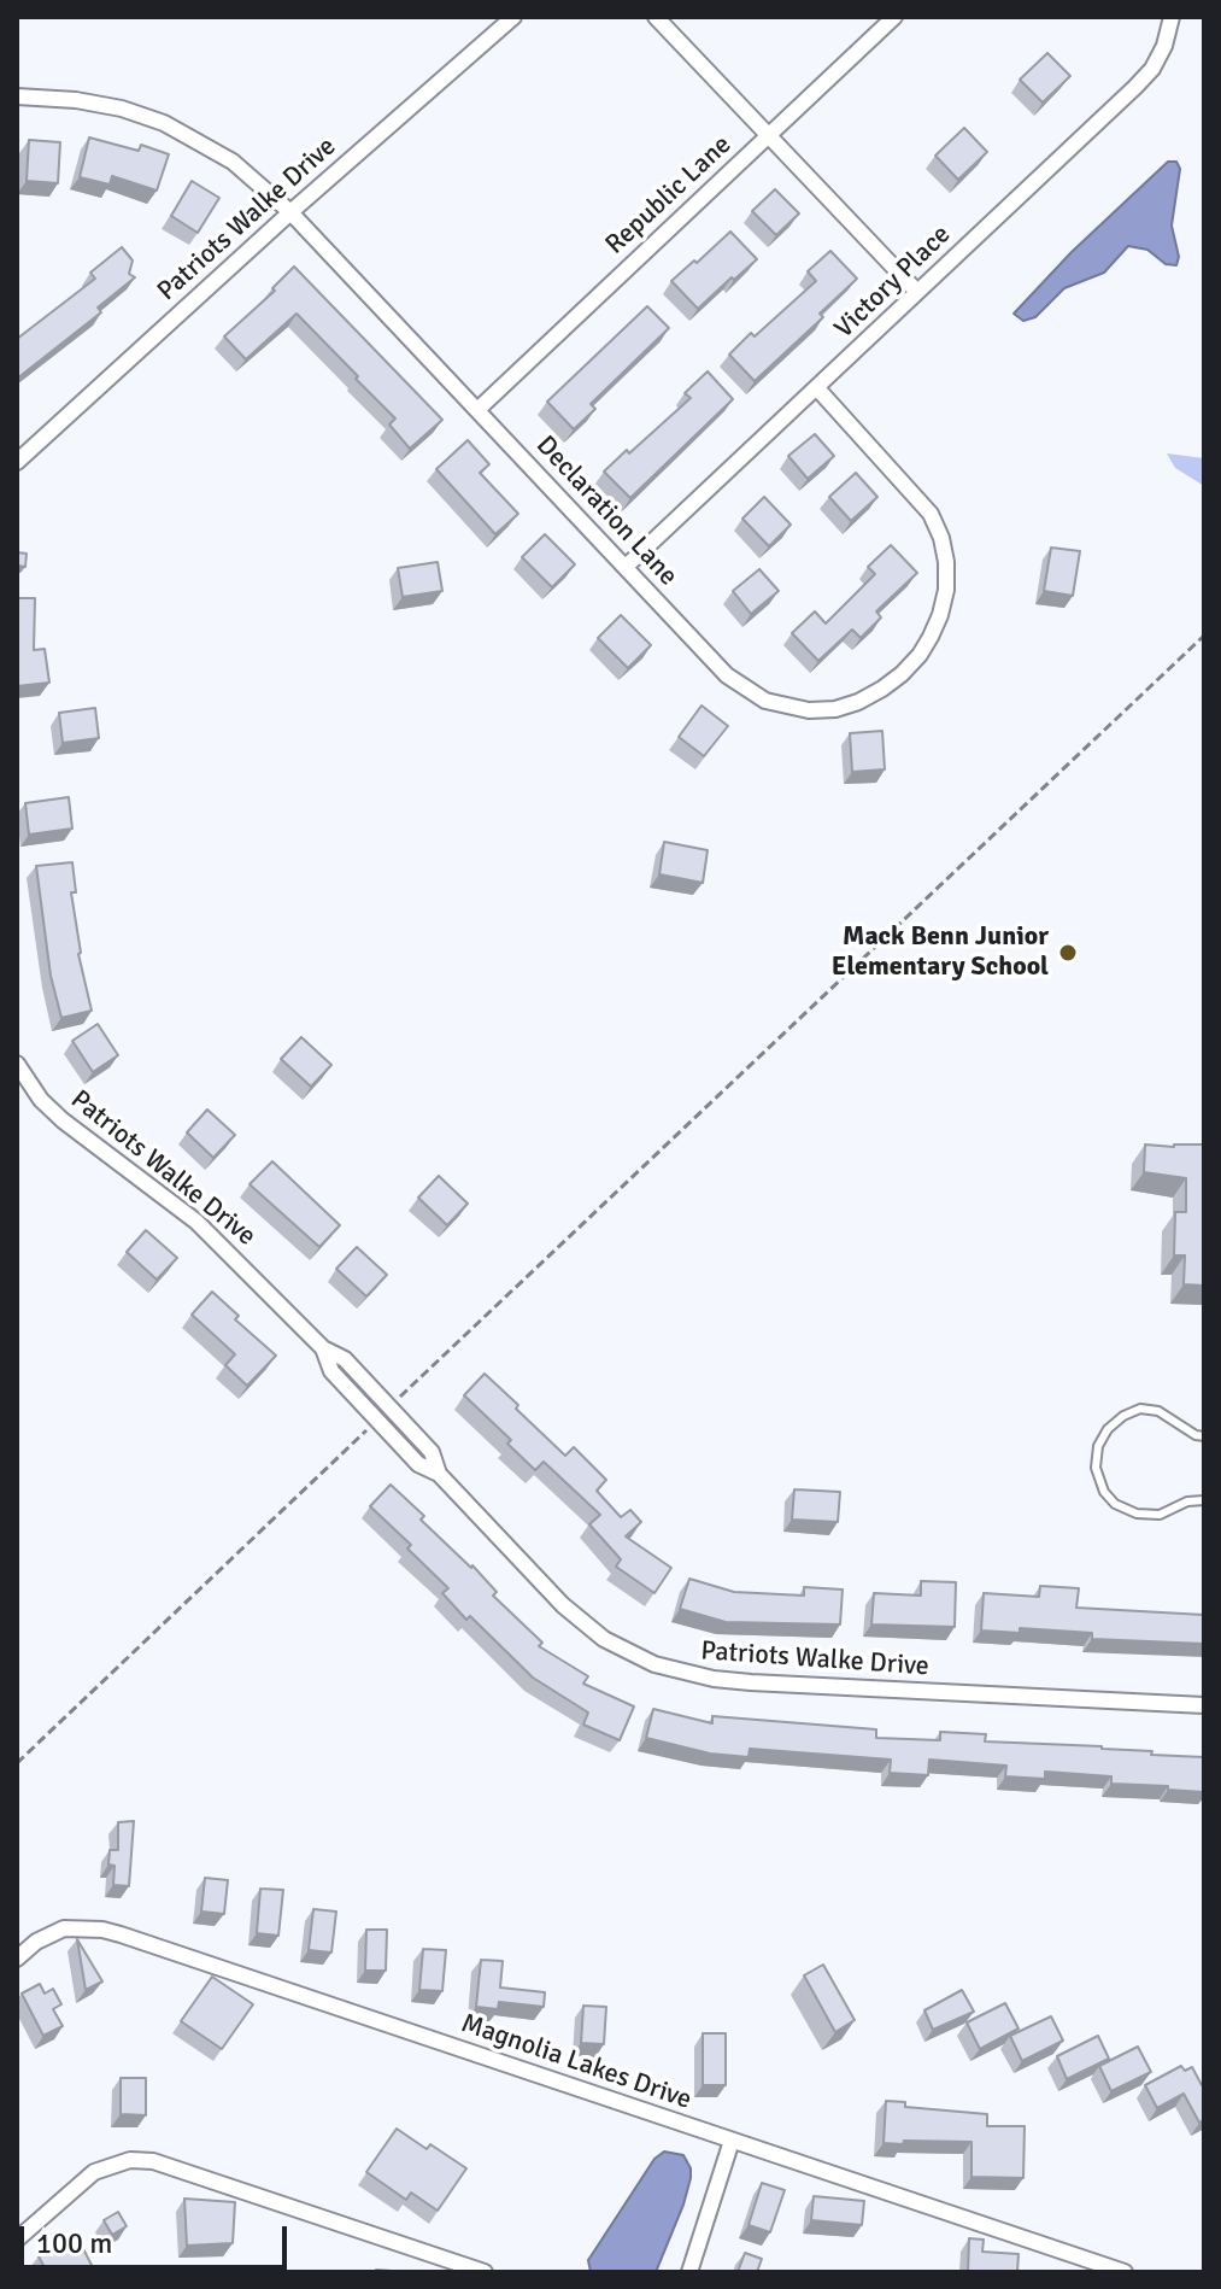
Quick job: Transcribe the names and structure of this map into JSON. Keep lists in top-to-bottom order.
{
  "streets": {
    "street": [
      "Republic Lane",
      "Patriots Walke Drive",
      "Victory Place",
      "Declaration Lane",
      "Magnolia Lakes Drive"
    ]
  },
  "crossings": [
    ["Republic Lane", "Declaration Lane"],
    ["Patriots Walke Drive", "Declaration Lane"],
    ["Victory Place", "Declaration Lane"]
  ],
  "places": ["Mack Benn Junior Elementary School"],
  "scale_bar": "100 m"
}
